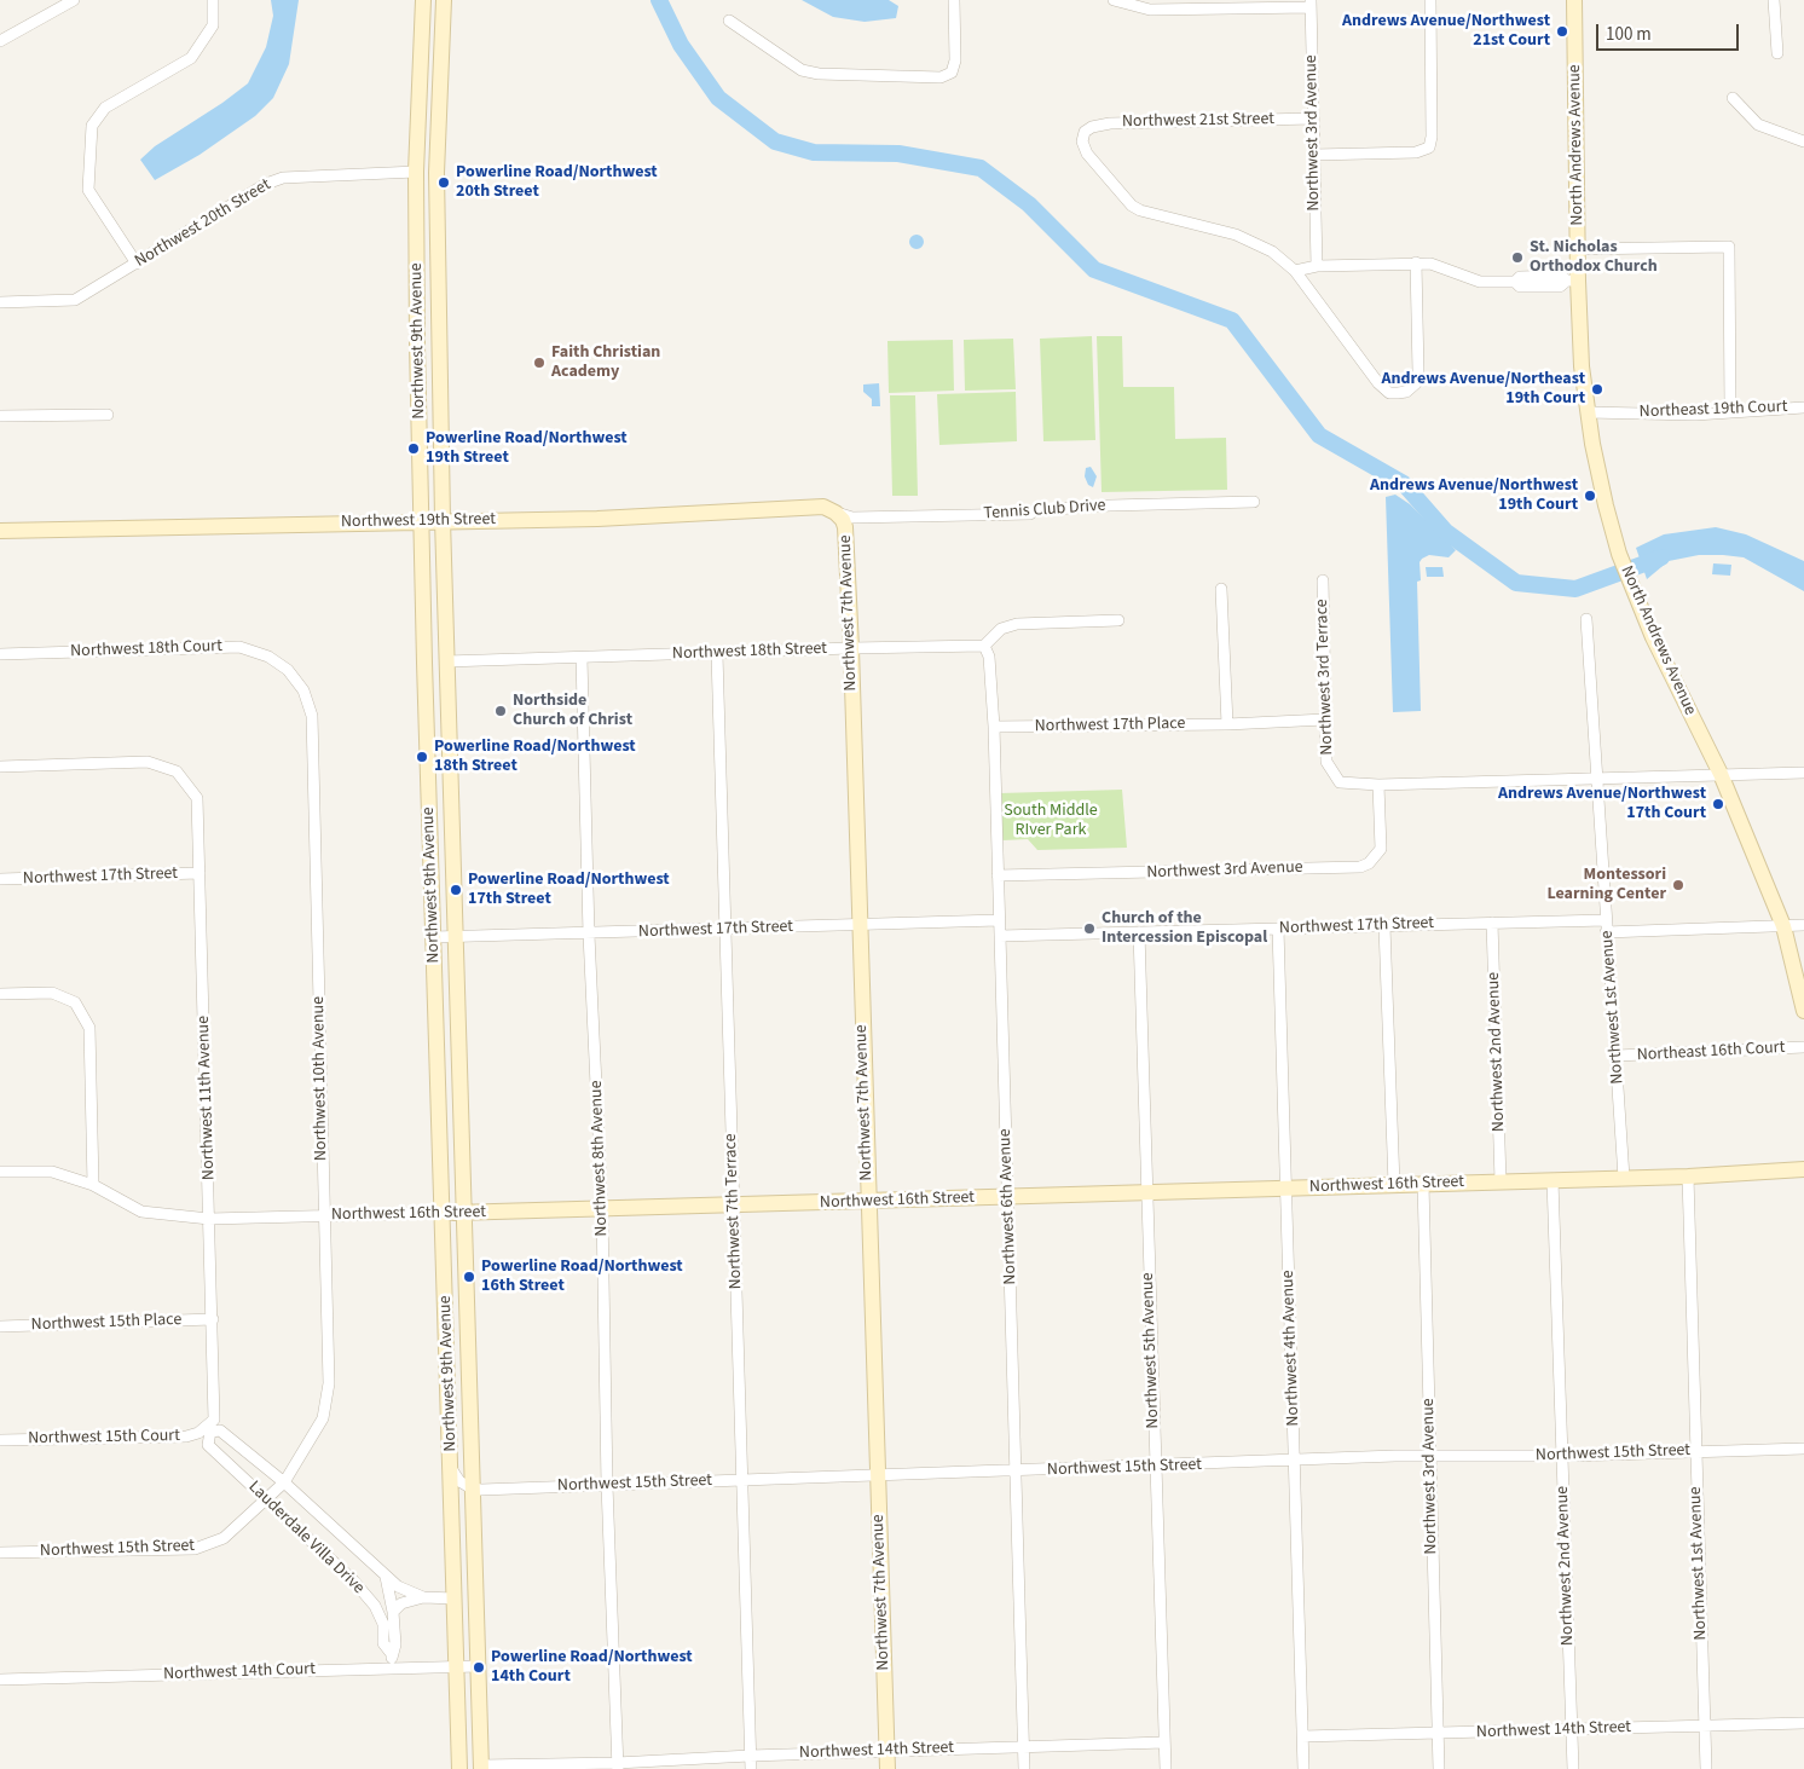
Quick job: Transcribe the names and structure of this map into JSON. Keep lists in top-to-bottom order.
{
  "streets": {
    "main road": [
      "North Andrews Avenue",
      "Northwest 9th Avenue",
      "Northwest 19th Street",
      "Northwest 7th Avenue",
      "Northwest 16th Street"
    ],
    "street": [
      "Northwest 21st Street",
      "Northwest 3rd Avenue",
      "Northwest 20th Street",
      "Northeast 19th Court",
      "Tennis Club Drive",
      "Northwest 18th Court",
      "Northwest 18th Street",
      "Northwest 3rd Terrace",
      "Northwest 17th Place",
      "Northwest 17th Street",
      "Northwest 1st Avenue",
      "Northwest 2nd Avenue",
      "Northeast 16th Court",
      "Northwest 10th Avenue",
      "Northwest 11th Avenue",
      "Northwest 8th Avenue",
      "Northwest 6th Avenue",
      "Northwest 7th Terrace",
      "Northwest 15th Place",
      "Northwest 4th Avenue",
      "Northwest 5th Avenue",
      "Northwest 15th Court",
      "Northwest 15th Street",
      "Lauderdale Villa Drive",
      "Northwest 14th Court",
      "Northwest 14th Street"
    ]
  },
  "crossings": [
    ["Northwest 21st Street", "Northwest 3rd Avenue"],
    ["Northwest 3rd Avenue", "Northwest 3rd Terrace"],
    ["Northwest 3rd Avenue", "Northwest 16th Street"],
    ["Northwest 3rd Avenue", "Northwest 6th Avenue"],
    ["Northwest 3rd Avenue", "Northwest 15th Street"],
    ["Northwest 3rd Avenue", "Northwest 14th Street"],
    ["North Andrews Avenue", "Northeast 19th Court"],
    ["Northwest 20th Street", "Northwest 9th Avenue"],
    ["Northwest 9th Avenue", "Northwest 19th Street"],
    ["Northwest 9th Avenue", "Northwest 18th Street"],
    ["Northwest 9th Avenue", "Northwest 17th Street"],
    ["Northwest 9th Avenue", "Northwest 16th Street"],
    ["Northwest 9th Avenue", "Northwest 15th Street"],
    ["Northwest 9th Avenue", "Lauderdale Villa Drive"],
    ["Northwest 9th Avenue", "Northwest 14th Court"],
    ["Northwest 9th Avenue", "Northwest 14th Street"],
    ["Tennis Club Drive", "Northwest 19th Street"],
    ["Tennis Club Drive", "Northwest 7th Avenue"],
    ["Northwest 19th Street", "Northwest 7th Avenue"],
    ["Northwest 7th Avenue", "Northwest 18th Street"],
    ["Northwest 7th Avenue", "Northwest 17th Street"],
    ["Northwest 7th Avenue", "Northwest 16th Street"],
    ["Northwest 7th Avenue", "Northwest 15th Street"],
    ["Northwest 7th Avenue", "Northwest 14th Street"],
    ["Northwest 18th Court", "Northwest 10th Avenue"],
    ["Northwest 18th Street", "Northwest 8th Avenue"],
    ["Northwest 18th Street", "Northwest 6th Avenue"],
    ["Northwest 18th Street", "Northwest 7th Terrace"],
    ["Northwest 3rd Terrace", "Northwest 17th Place"],
    ["Northwest 17th Place", "Northwest 6th Avenue"],
    ["Northwest 17th Street", "Northwest 1st Avenue"],
    ["Northwest 17th Street", "Northwest 2nd Avenue"],
    ["Northwest 17th Street", "Northwest 11th Avenue"],
    ["Northwest 17th Street", "Northwest 8th Avenue"],
    ["Northwest 17th Street", "Northwest 6th Avenue"],
    ["Northwest 17th Street", "Northwest 7th Terrace"],
    ["Northwest 17th Street", "Northwest 4th Avenue"],
    ["Northwest 17th Street", "Northwest 5th Avenue"],
    ["Northwest 1st Avenue", "Northeast 16th Court"],
    ["Northwest 1st Avenue", "Northwest 16th Street"],
    ["Northwest 1st Avenue", "Northwest 15th Street"],
    ["Northwest 1st Avenue", "Northwest 14th Street"],
    ["Northwest 2nd Avenue", "Northwest 16th Street"],
    ["Northwest 2nd Avenue", "Northwest 15th Street"],
    ["Northwest 2nd Avenue", "Northwest 14th Street"],
    ["Northwest 10th Avenue", "Northwest 16th Street"],
    ["Northwest 10th Avenue", "Northwest 15th Street"],
    ["Northwest 10th Avenue", "Lauderdale Villa Drive"],
    ["Northwest 11th Avenue", "Northwest 16th Street"],
    ["Northwest 11th Avenue", "Northwest 15th Place"],
    ["Northwest 11th Avenue", "Northwest 15th Court"],
    ["Northwest 11th Avenue", "Lauderdale Villa Drive"],
    ["Northwest 8th Avenue", "Northwest 16th Street"],
    ["Northwest 8th Avenue", "Northwest 15th Street"],
    ["Northwest 8th Avenue", "Northwest 14th Street"],
    ["Northwest 16th Street", "Northwest 6th Avenue"],
    ["Northwest 16th Street", "Northwest 7th Terrace"],
    ["Northwest 16th Street", "Northwest 4th Avenue"],
    ["Northwest 16th Street", "Northwest 5th Avenue"],
    ["Northwest 6th Avenue", "Northwest 15th Street"],
    ["Northwest 6th Avenue", "Northwest 14th Street"],
    ["Northwest 7th Terrace", "Northwest 15th Street"],
    ["Northwest 7th Terrace", "Northwest 14th Street"],
    ["Northwest 4th Avenue", "Northwest 15th Street"],
    ["Northwest 4th Avenue", "Northwest 14th Street"],
    ["Northwest 5th Avenue", "Northwest 15th Street"],
    ["Northwest 5th Avenue", "Northwest 14th Street"],
    ["Northwest 15th Court", "Lauderdale Villa Drive"],
    ["Northwest 15th Street", "Lauderdale Villa Drive"],
    ["Lauderdale Villa Drive", "Northwest 14th Court"]
  ],
  "parks": ["South Middle RIver Park"],
  "places": [
    "Andrews Avenue/Northwest 21st Court",
    "Powerline Road/Northwest 20th Street",
    "St. Nicholas Orthodox Church",
    "Faith Christian Academy",
    "Andrews Avenue/Northeast 19th Court",
    "Powerline Road/Northwest 19th Street",
    "Andrews Avenue/Northwest 19th Court",
    "Northside Church of Christ",
    "Powerline Road/Northwest 18th Street",
    "Andrews Avenue/Northwest 17th Court",
    "Montessori Learning Center",
    "Powerline Road/Northwest 17th Street",
    "Church of the Intercession Episcopal",
    "Powerline Road/Northwest 16th Street",
    "Powerline Road/Northwest 14th Court"
  ],
  "scale_bar": "100 m"
}
